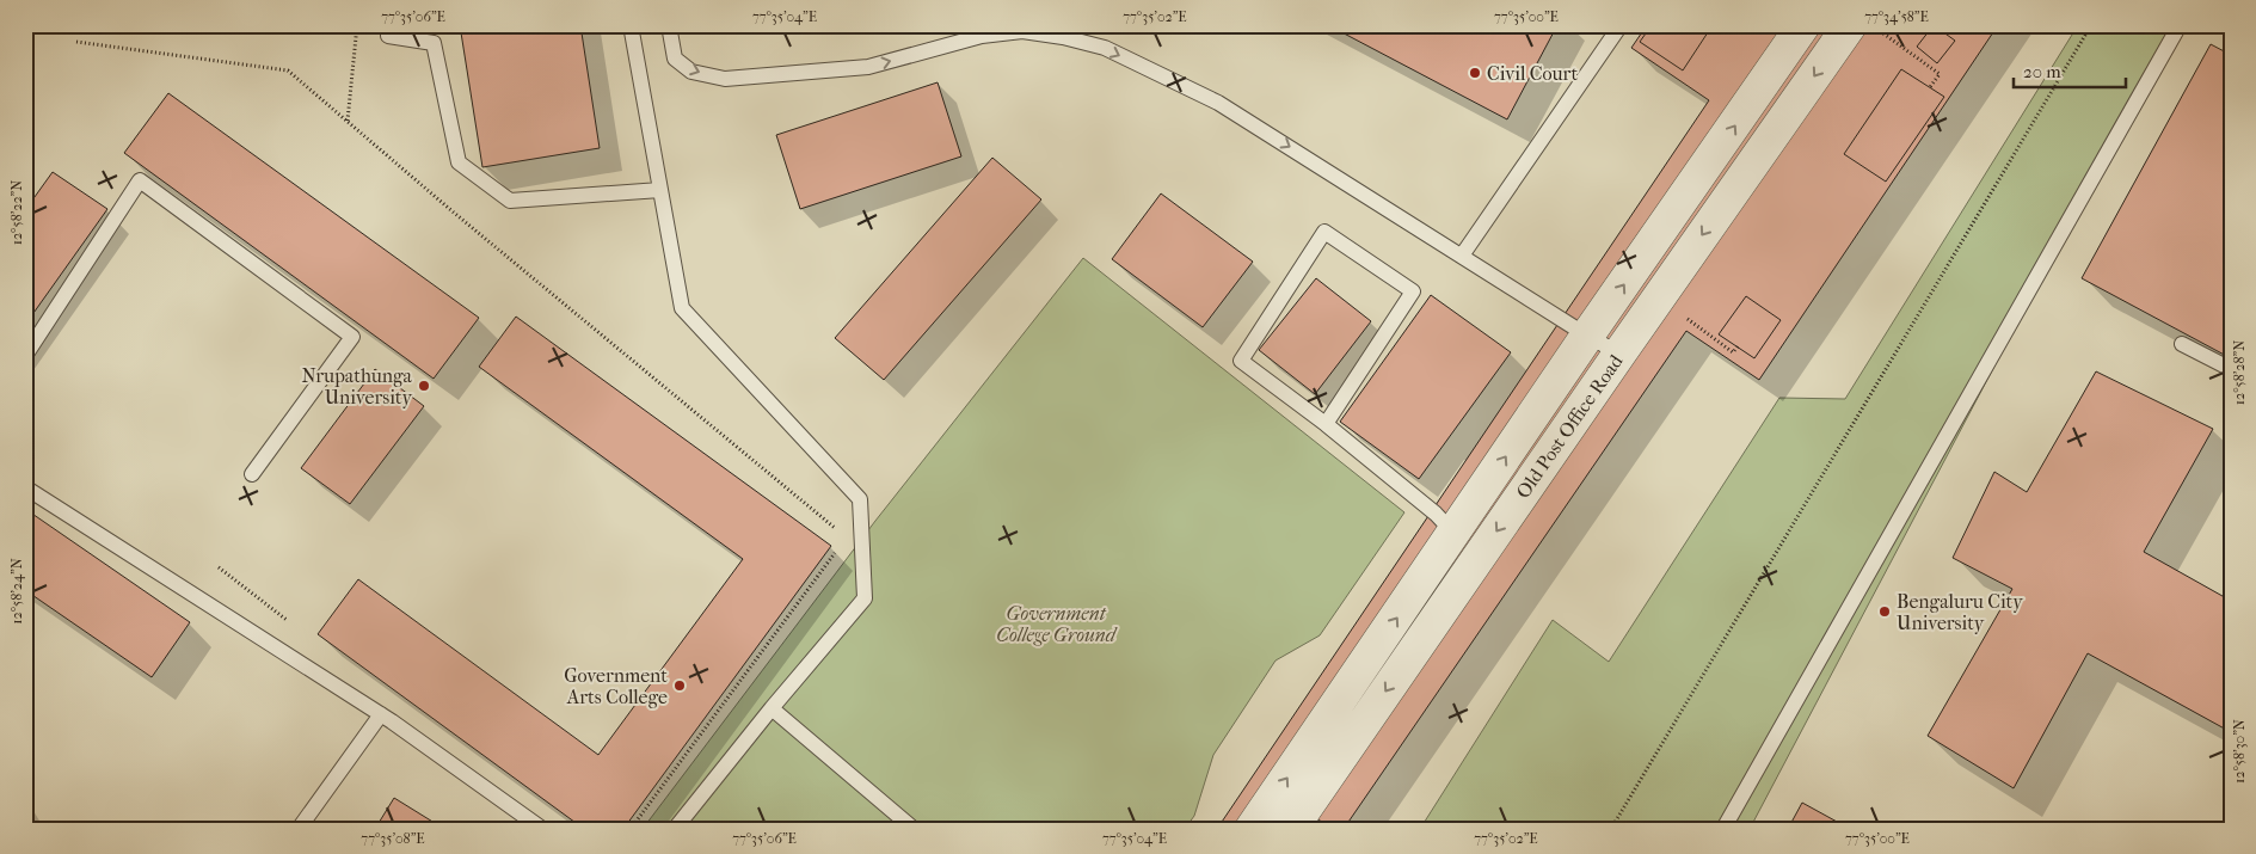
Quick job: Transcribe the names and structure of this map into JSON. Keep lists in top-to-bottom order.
{
  "streets": {
    "street": ["Old Post Office Road"]
  },
  "parks": ["Government College Ground"],
  "places": [
    "Civil Court",
    "Nrupathunga University",
    "Bengaluru City University",
    "Government Arts College"
  ],
  "scale_bar": "20 m",
  "coordinates": [
    "77°35'06\"E",
    "77°35'04\"E",
    "77°35'02\"E",
    "77°35'00\"E",
    "77°34'58\"E",
    "12°58'22\"N",
    "12°58'28\"N",
    "12°58'24\"N",
    "12°58'30\"N",
    "77°35'08\"E"
  ]
}
